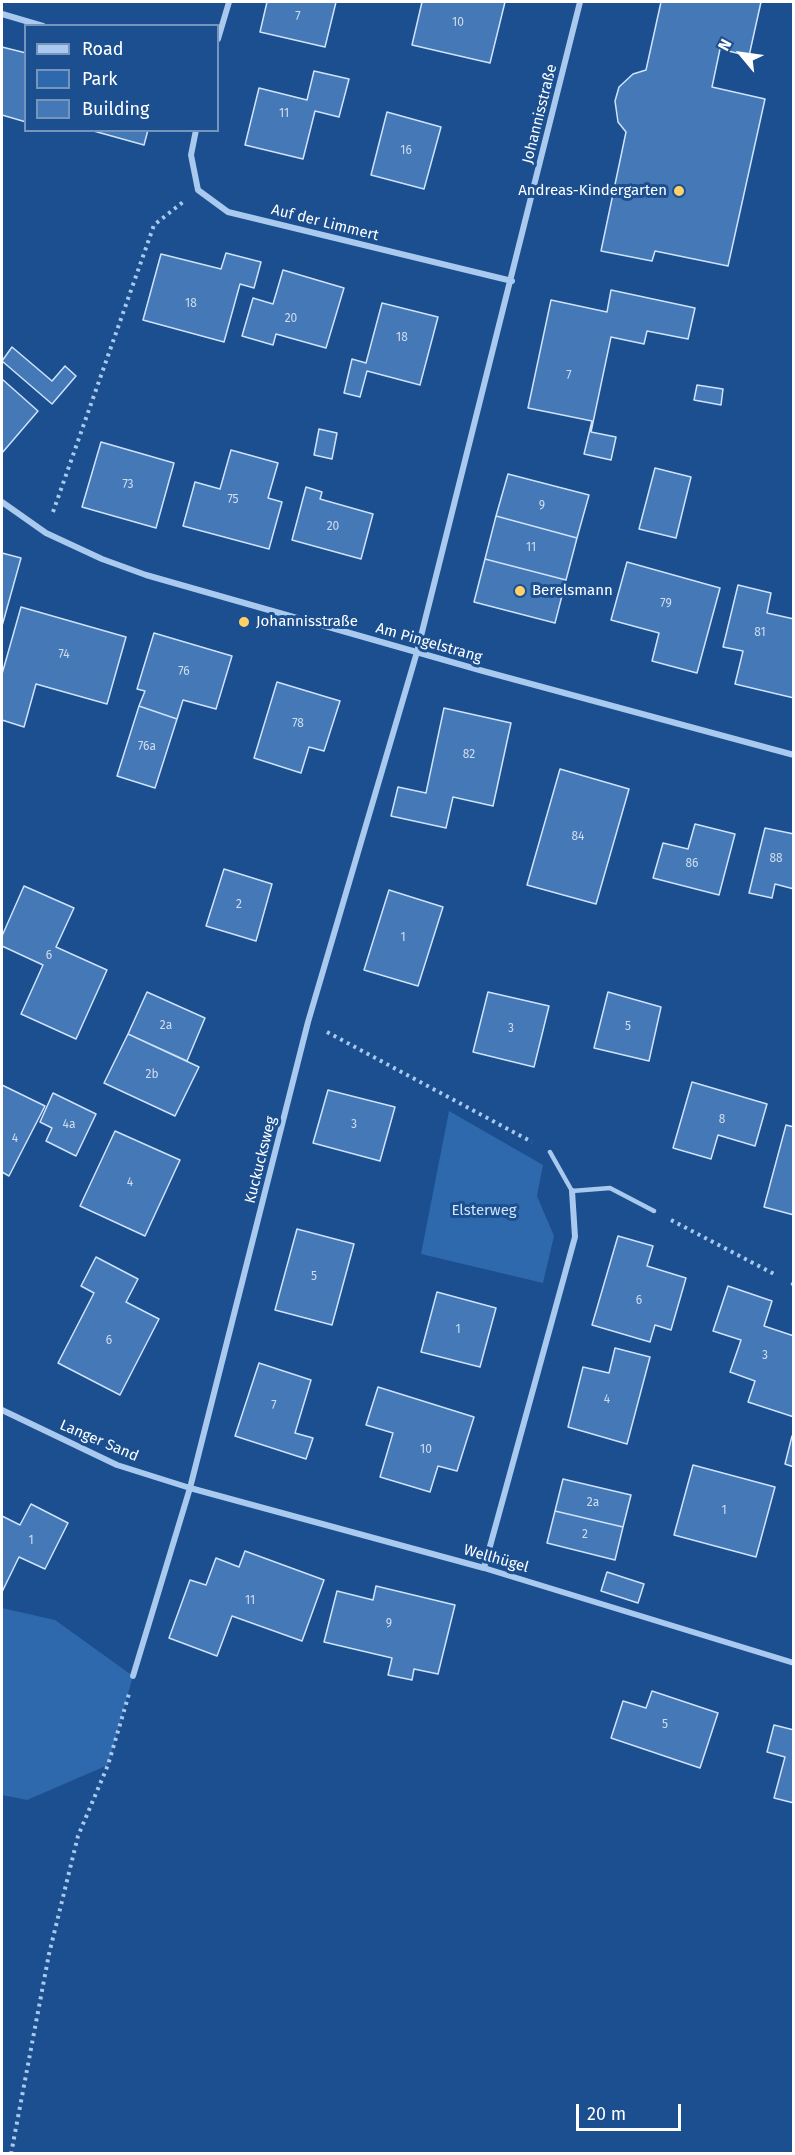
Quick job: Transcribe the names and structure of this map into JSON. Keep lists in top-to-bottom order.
{
  "streets": {
    "street": [
      "Johannisstraße",
      "Auf der Limmert",
      "Am Pingelstrang",
      "Kuckucksweg",
      "Langer Sand",
      "Wellhügel"
    ]
  },
  "crossings": [
    ["Johannisstraße", "Auf der Limmert"],
    ["Johannisstraße", "Am Pingelstrang"],
    ["Johannisstraße", "Kuckucksweg"],
    ["Am Pingelstrang", "Kuckucksweg"],
    ["Kuckucksweg", "Langer Sand"],
    ["Kuckucksweg", "Wellhügel"],
    ["Langer Sand", "Wellhügel"]
  ],
  "parks": ["Elsterweg"],
  "places": ["Andreas-Kindergarten", "Berelsmann", "Johannisstraße"],
  "house_numbers": [
    "7",
    "10",
    "11",
    "16",
    "18",
    "20",
    "18",
    "7",
    "73",
    "75",
    "9",
    "20",
    "11",
    "79",
    "81",
    "74",
    "76",
    "78",
    "76a",
    "82",
    "84",
    "88",
    "86",
    "2",
    "1",
    "6",
    "2a",
    "5",
    "3",
    "2b",
    "8",
    "4a",
    "3",
    "4",
    "4",
    "5",
    "6",
    "1",
    "6",
    "3",
    "4",
    "7",
    "10",
    "2a",
    "1",
    "2",
    "1",
    "11",
    "9",
    "5"
  ],
  "legend": ["Road", "Park", "Building"],
  "scale_bar": "20 m",
  "north": "top left"
}
